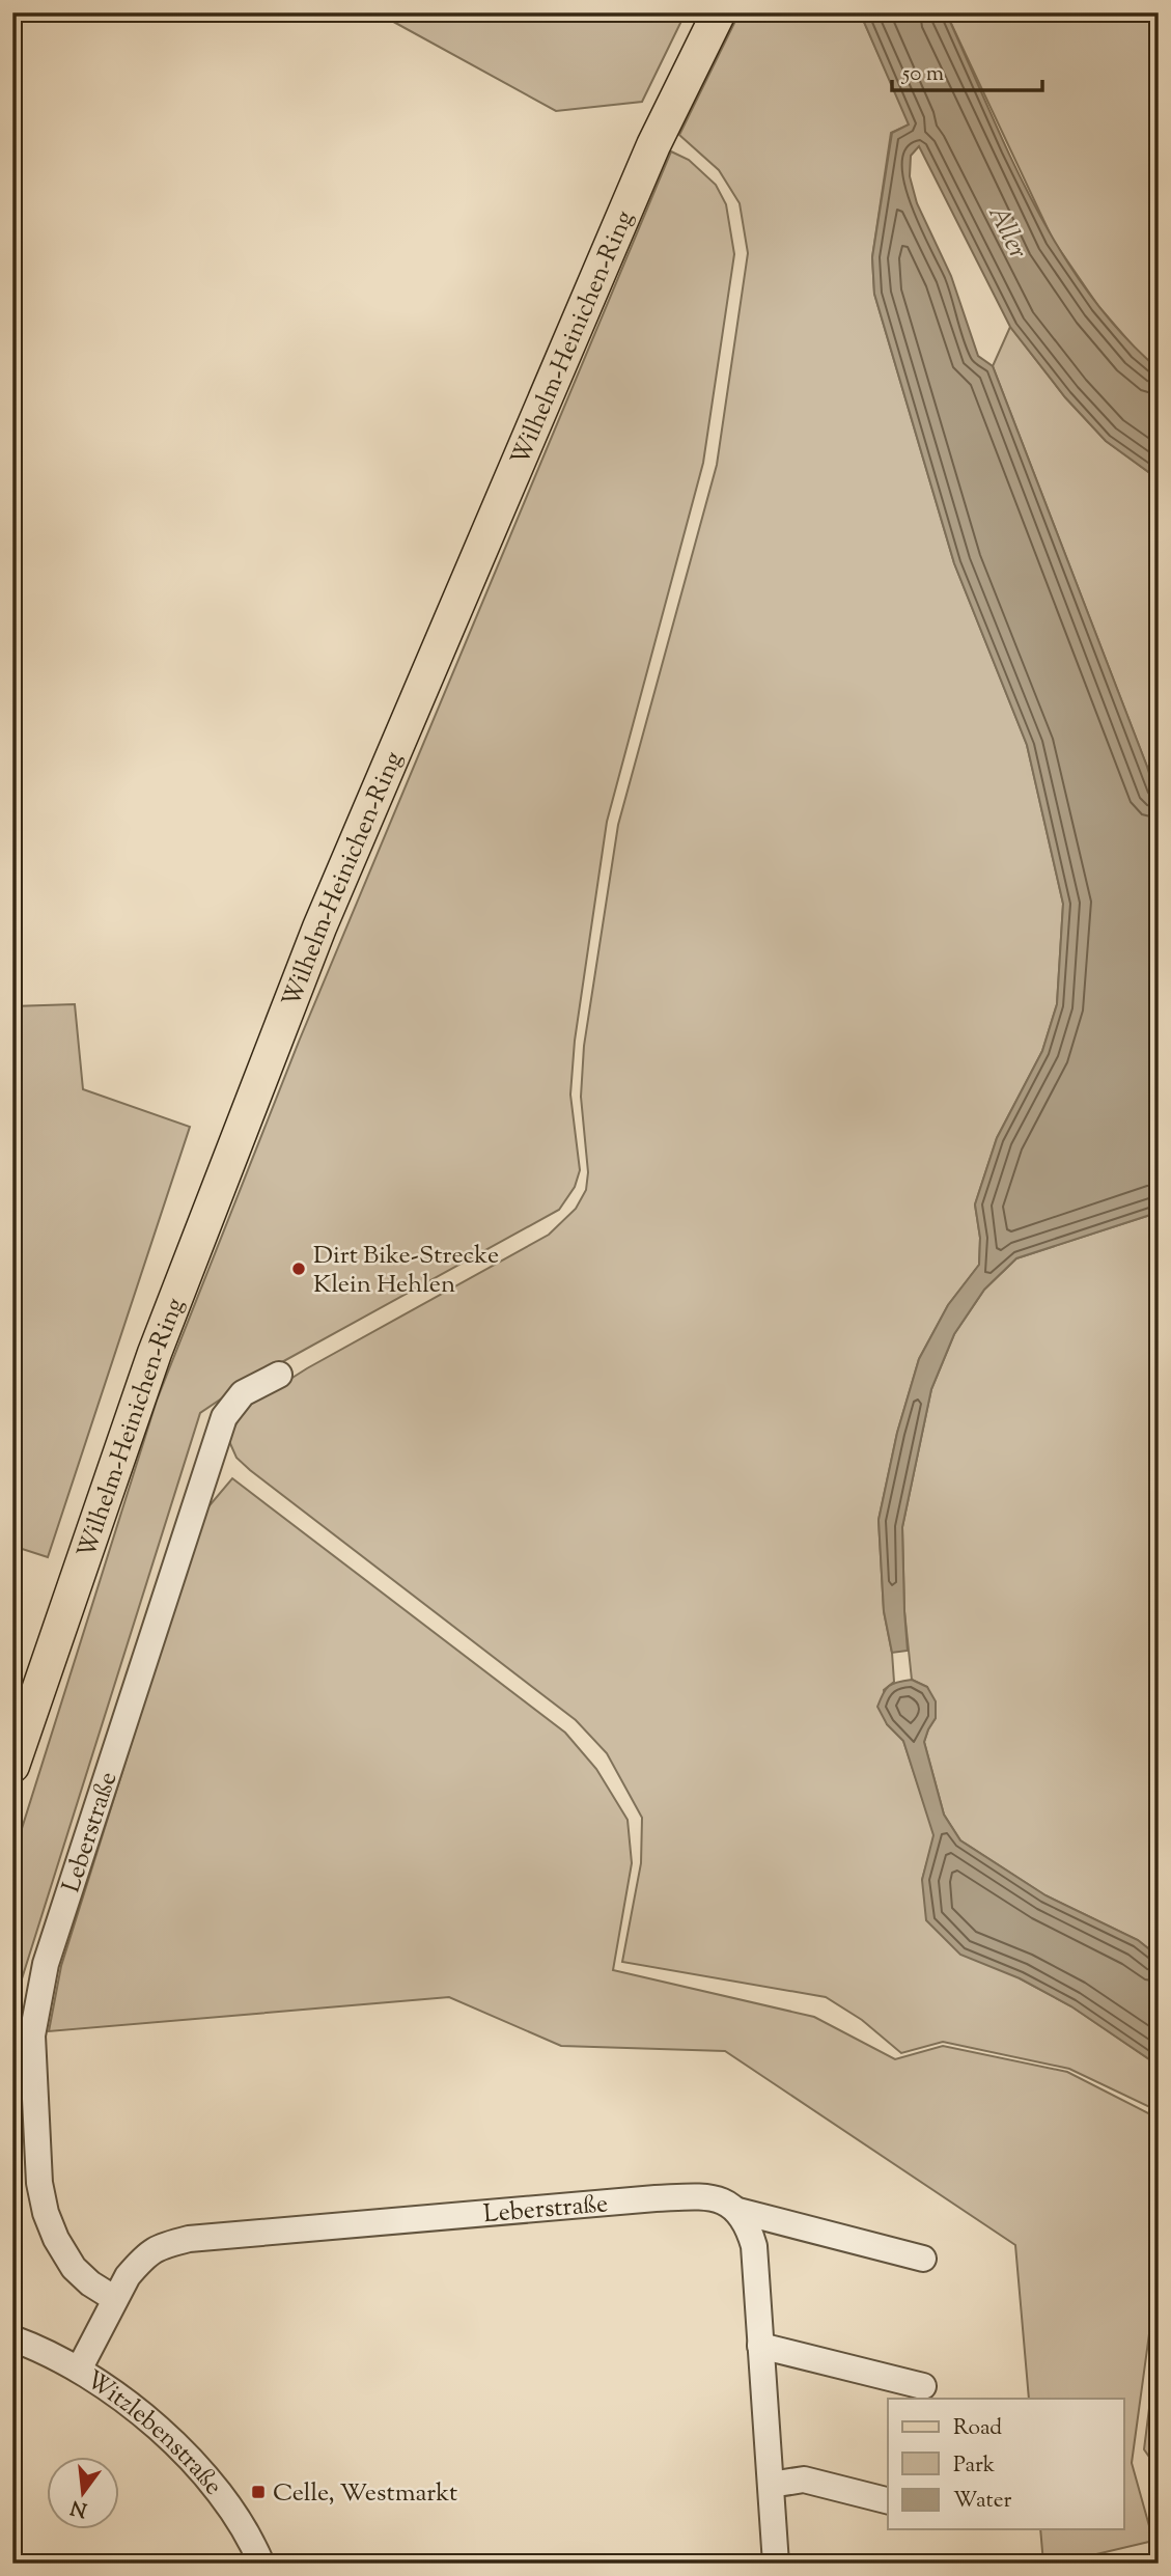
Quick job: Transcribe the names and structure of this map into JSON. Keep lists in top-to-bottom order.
{
  "streets": {
    "main road": ["Wilhelm-Heinichen-Ring"],
    "street": ["Leberstraße", "Witzlebenstraße"]
  },
  "crossings": [
    ["Leberstraße", "Witzlebenstraße"]
  ],
  "water": ["Aller"],
  "places": {
    "other": ["Dirt Bike-Strecke Klein Hehlen"],
    "transit": ["Celle, Westmarkt"]
  },
  "legend": ["Road", "Park", "Water"],
  "scale_bar": "50 m",
  "north": "bottom"
}
